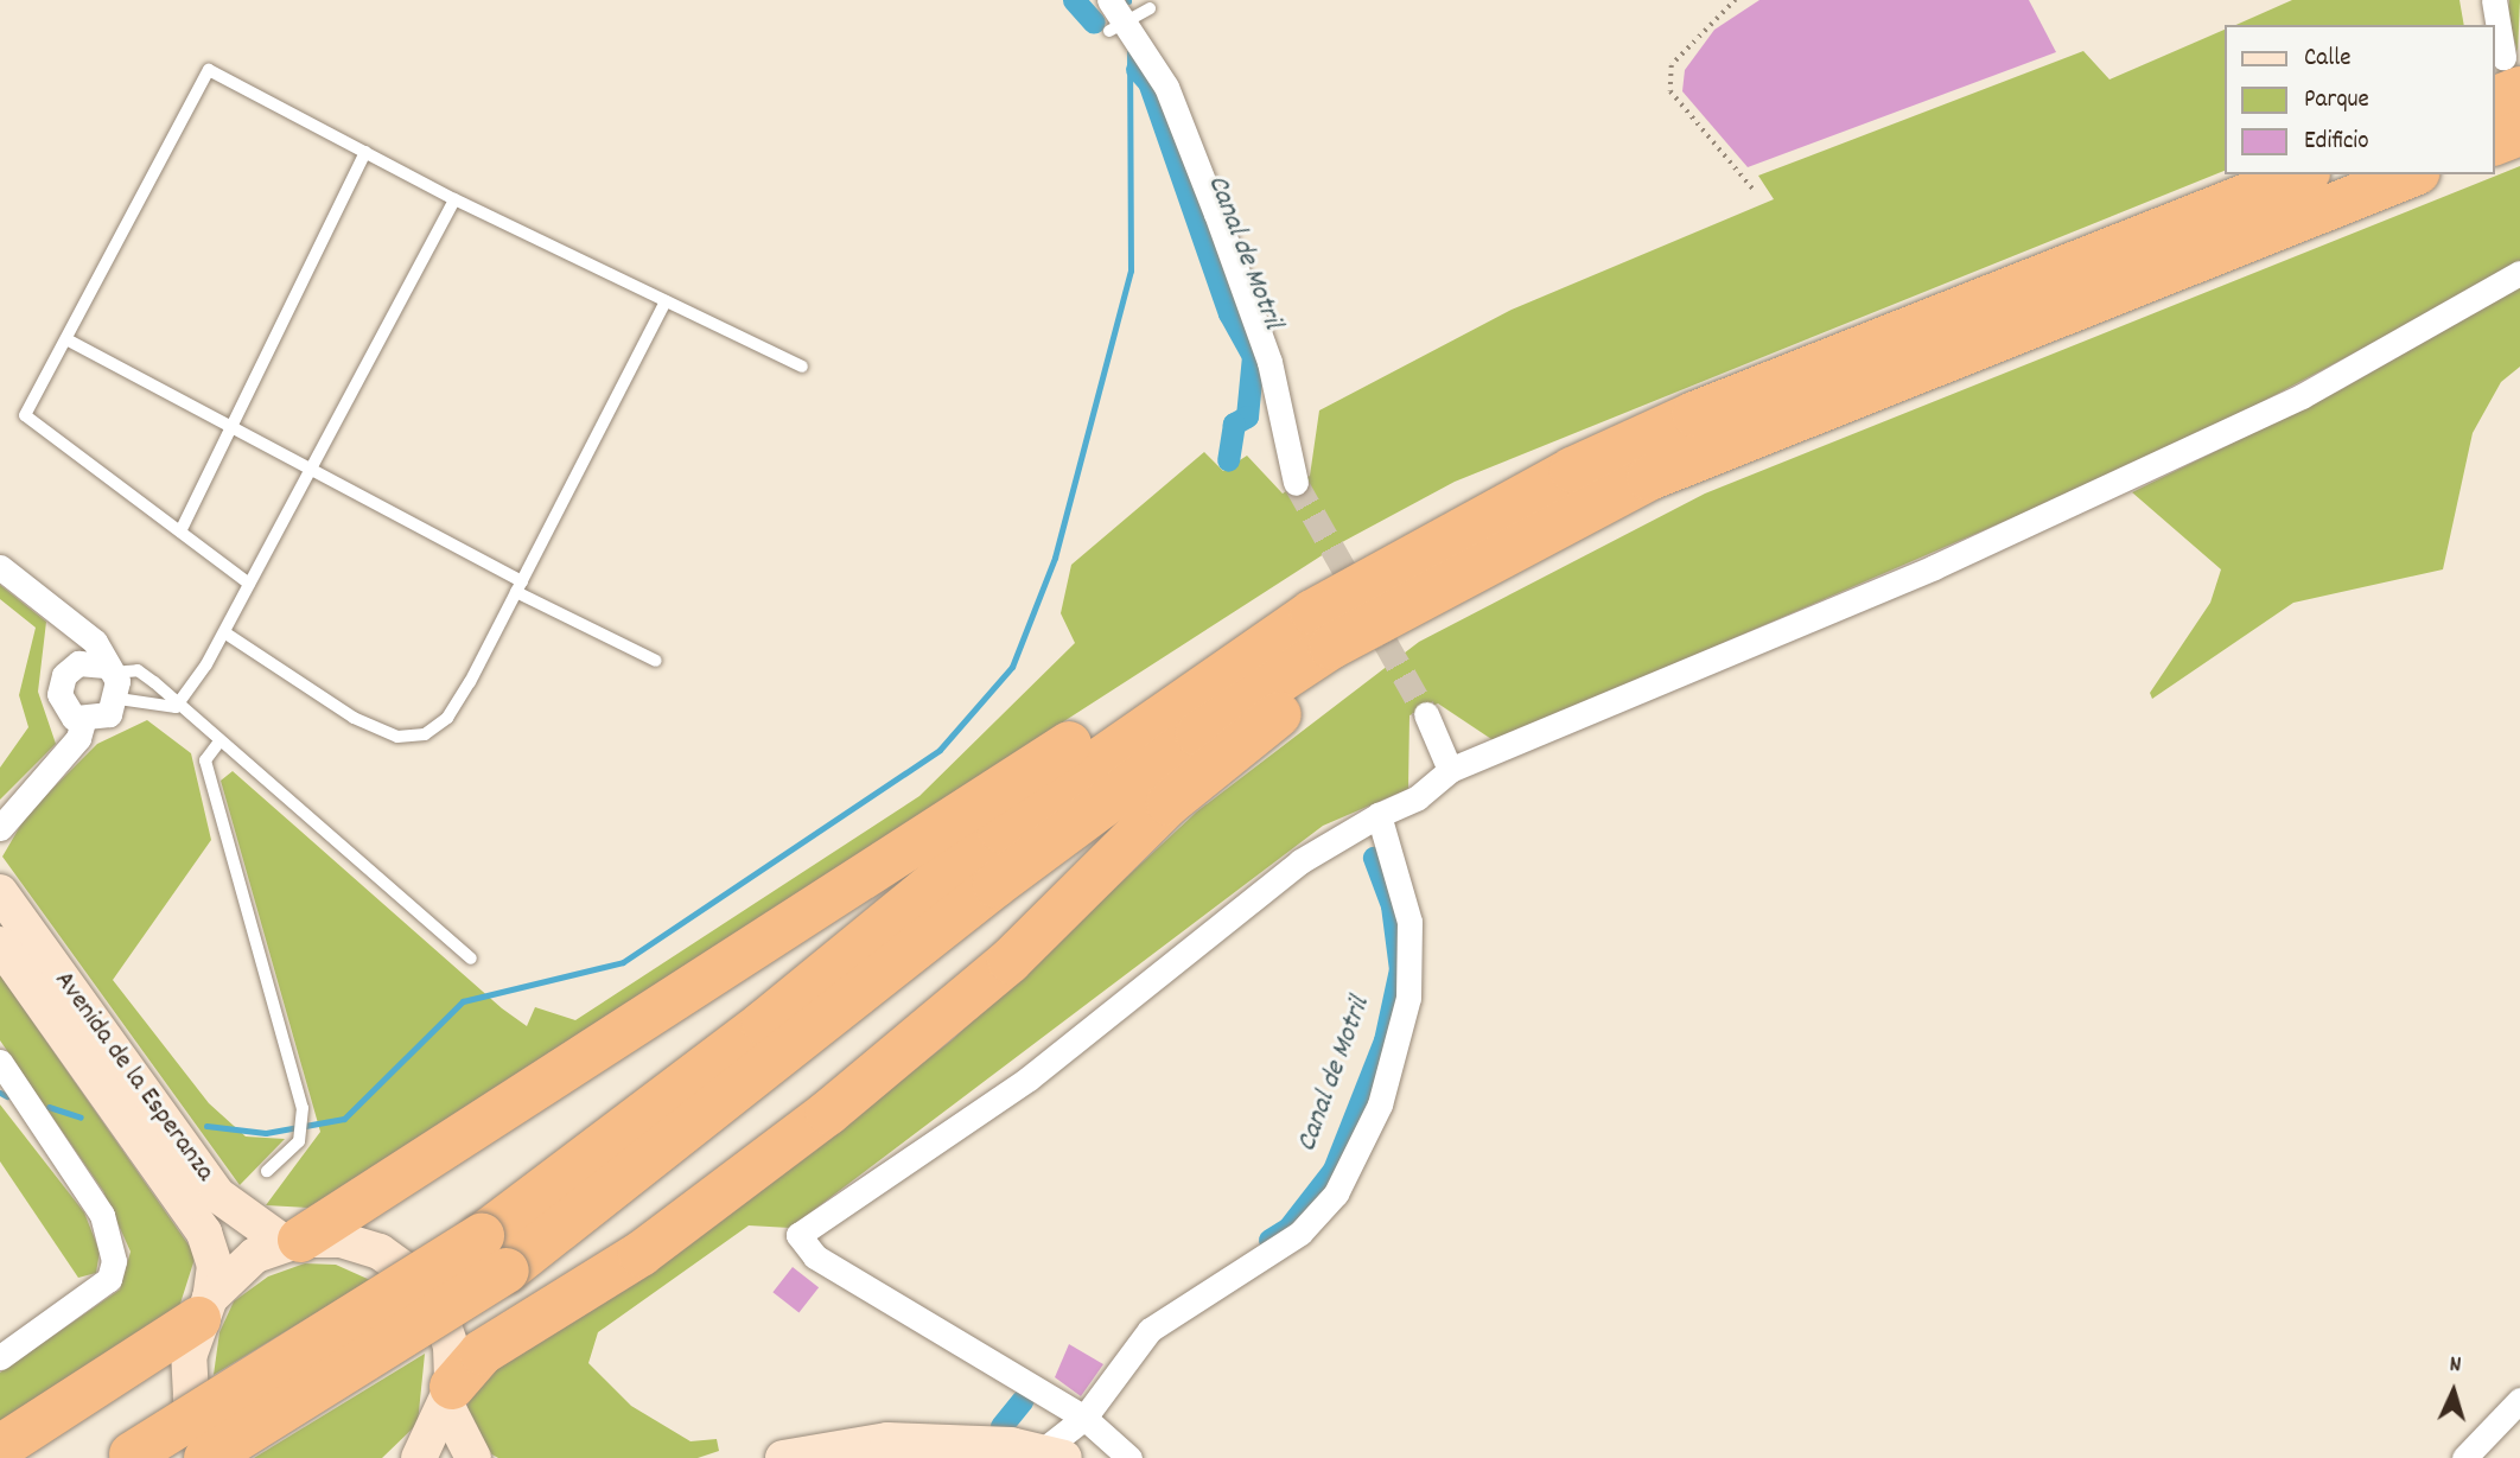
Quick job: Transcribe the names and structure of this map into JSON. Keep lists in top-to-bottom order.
{
  "streets": {
    "main road": ["Avenida de la Esperanza"]
  },
  "water": ["Canal de Motril"],
  "legend": ["Calle", "Parque", "Edificio"],
  "north": "top"
}
